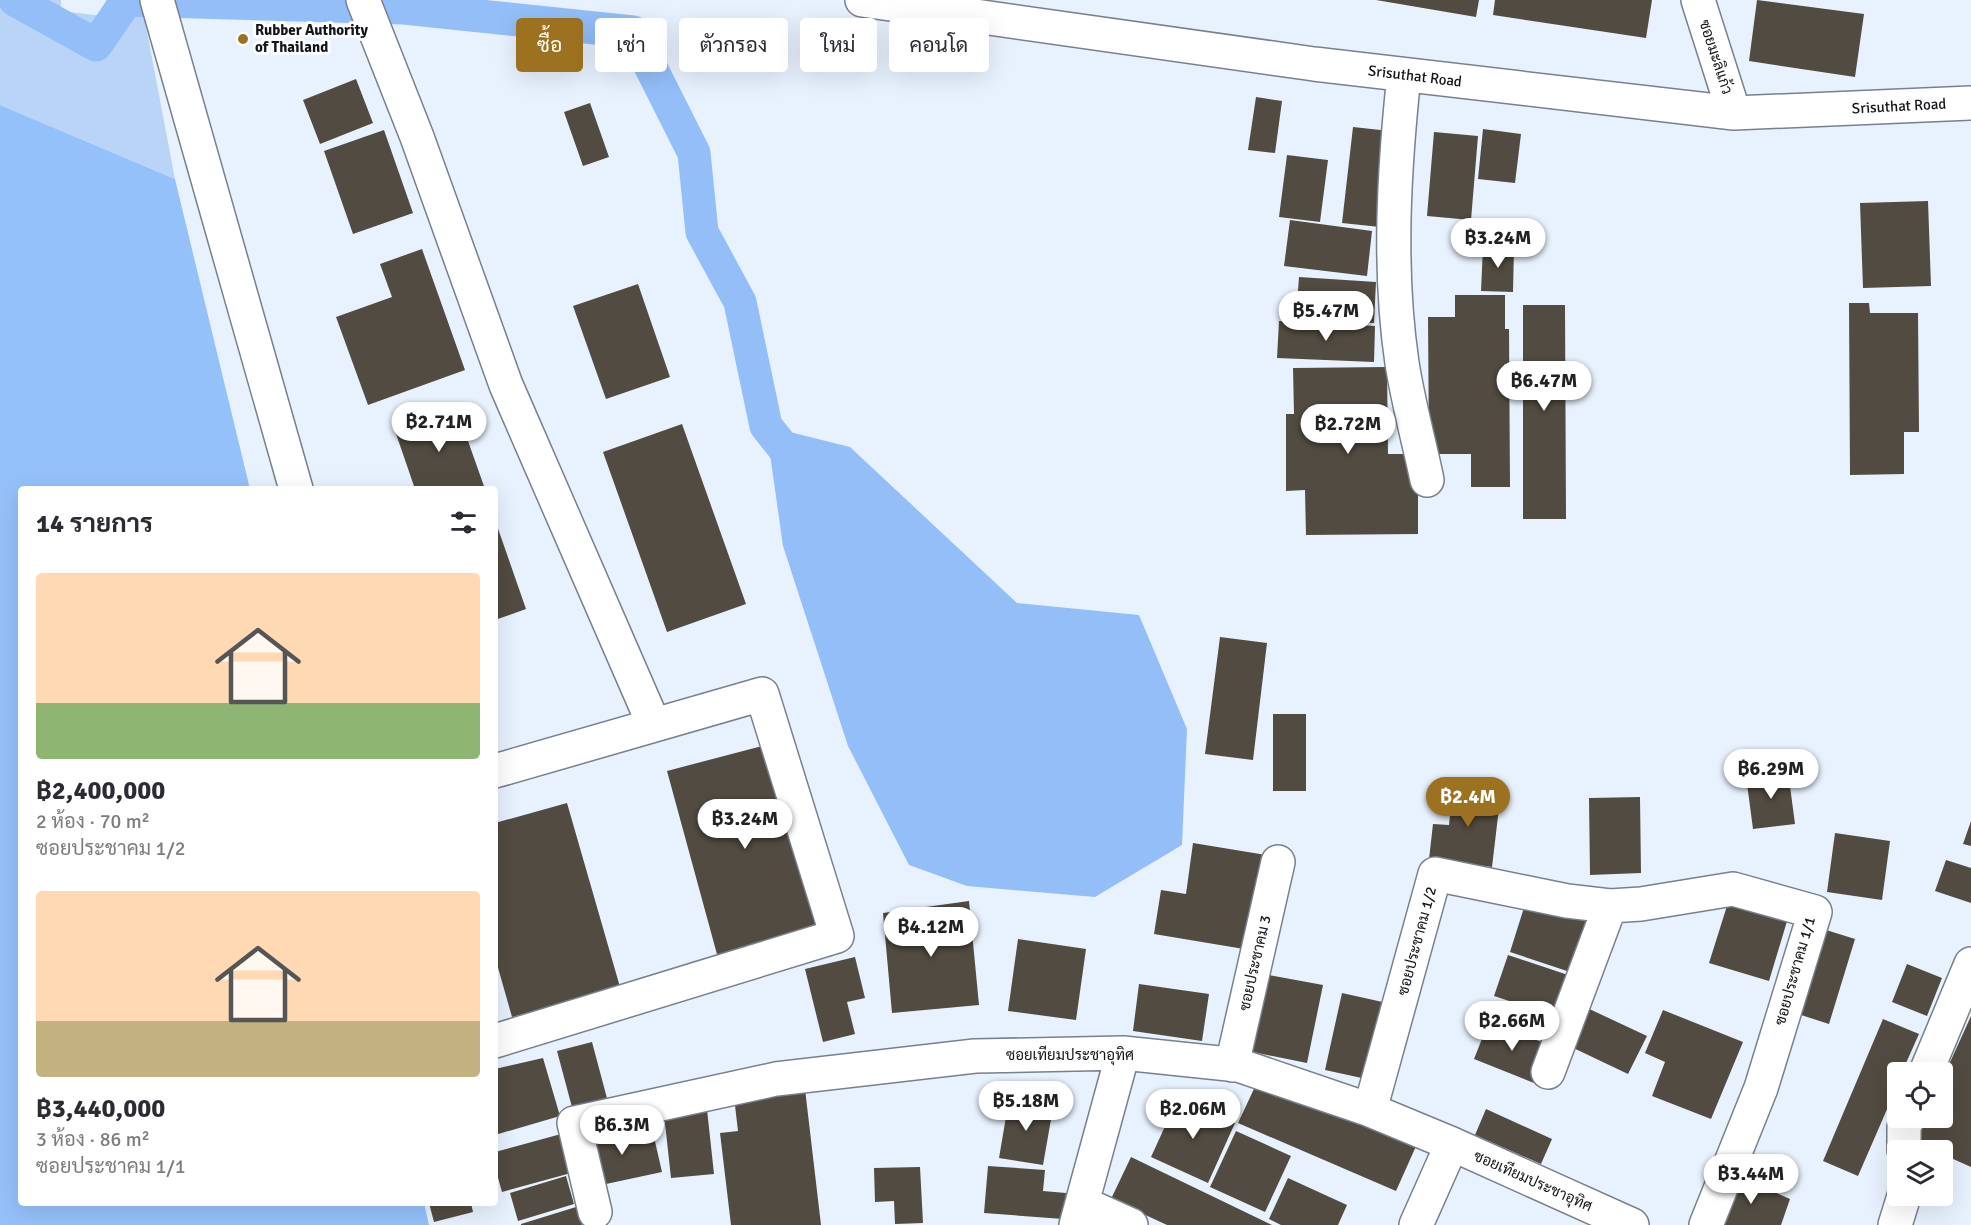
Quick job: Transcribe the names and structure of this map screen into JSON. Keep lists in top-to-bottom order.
{
  "streets": {
    "street": [
      "ซอยมะลิแก้ว",
      "Srisuthat Road",
      "ซอยประชาคม 1/2",
      "ซอยประชาคม 3",
      "ซอยประชาคม 1/1",
      "ซอยเทียมประชาอุทิศ"
    ]
  },
  "crossings": [
    ["ซอยมะลิแก้ว", "Srisuthat Road"],
    ["ซอยประชาคม 1/2", "ซอยประชาคม 1/1"],
    ["ซอยประชาคม 1/2", "ซอยเทียมประชาอุทิศ"],
    ["ซอยประชาคม 3", "ซอยเทียมประชาอุทิศ"]
  ],
  "places": ["Rubber Authority of Thailand"],
  "page": {
    "chip": [
      "ซื้อ",
      "เช่า",
      "ตัวกรอง",
      "ใหม่",
      "คอนโด"
    ],
    "price": [
      "฿3.24M",
      "฿5.47M",
      "฿6.47M",
      "฿2.71M",
      "฿2.72M",
      "฿6.29M",
      "฿2.4M",
      "฿3.24M",
      "฿4.12M",
      "฿2.66M",
      "฿5.18M",
      "฿2.06M",
      "฿6.3M",
      "฿3.44M"
    ],
    "heading": "14 รายการ",
    "list": [
      {
        "name": "฿2,400,000",
        "note": "2 ห้อง · 70 m² · ซอยประชาคม 1/2"
      },
      {
        "name": "฿3,440,000",
        "note": "3 ห้อง · 86 m² · ซอยประชาคม 1/1"
      }
    ]
  }
}
